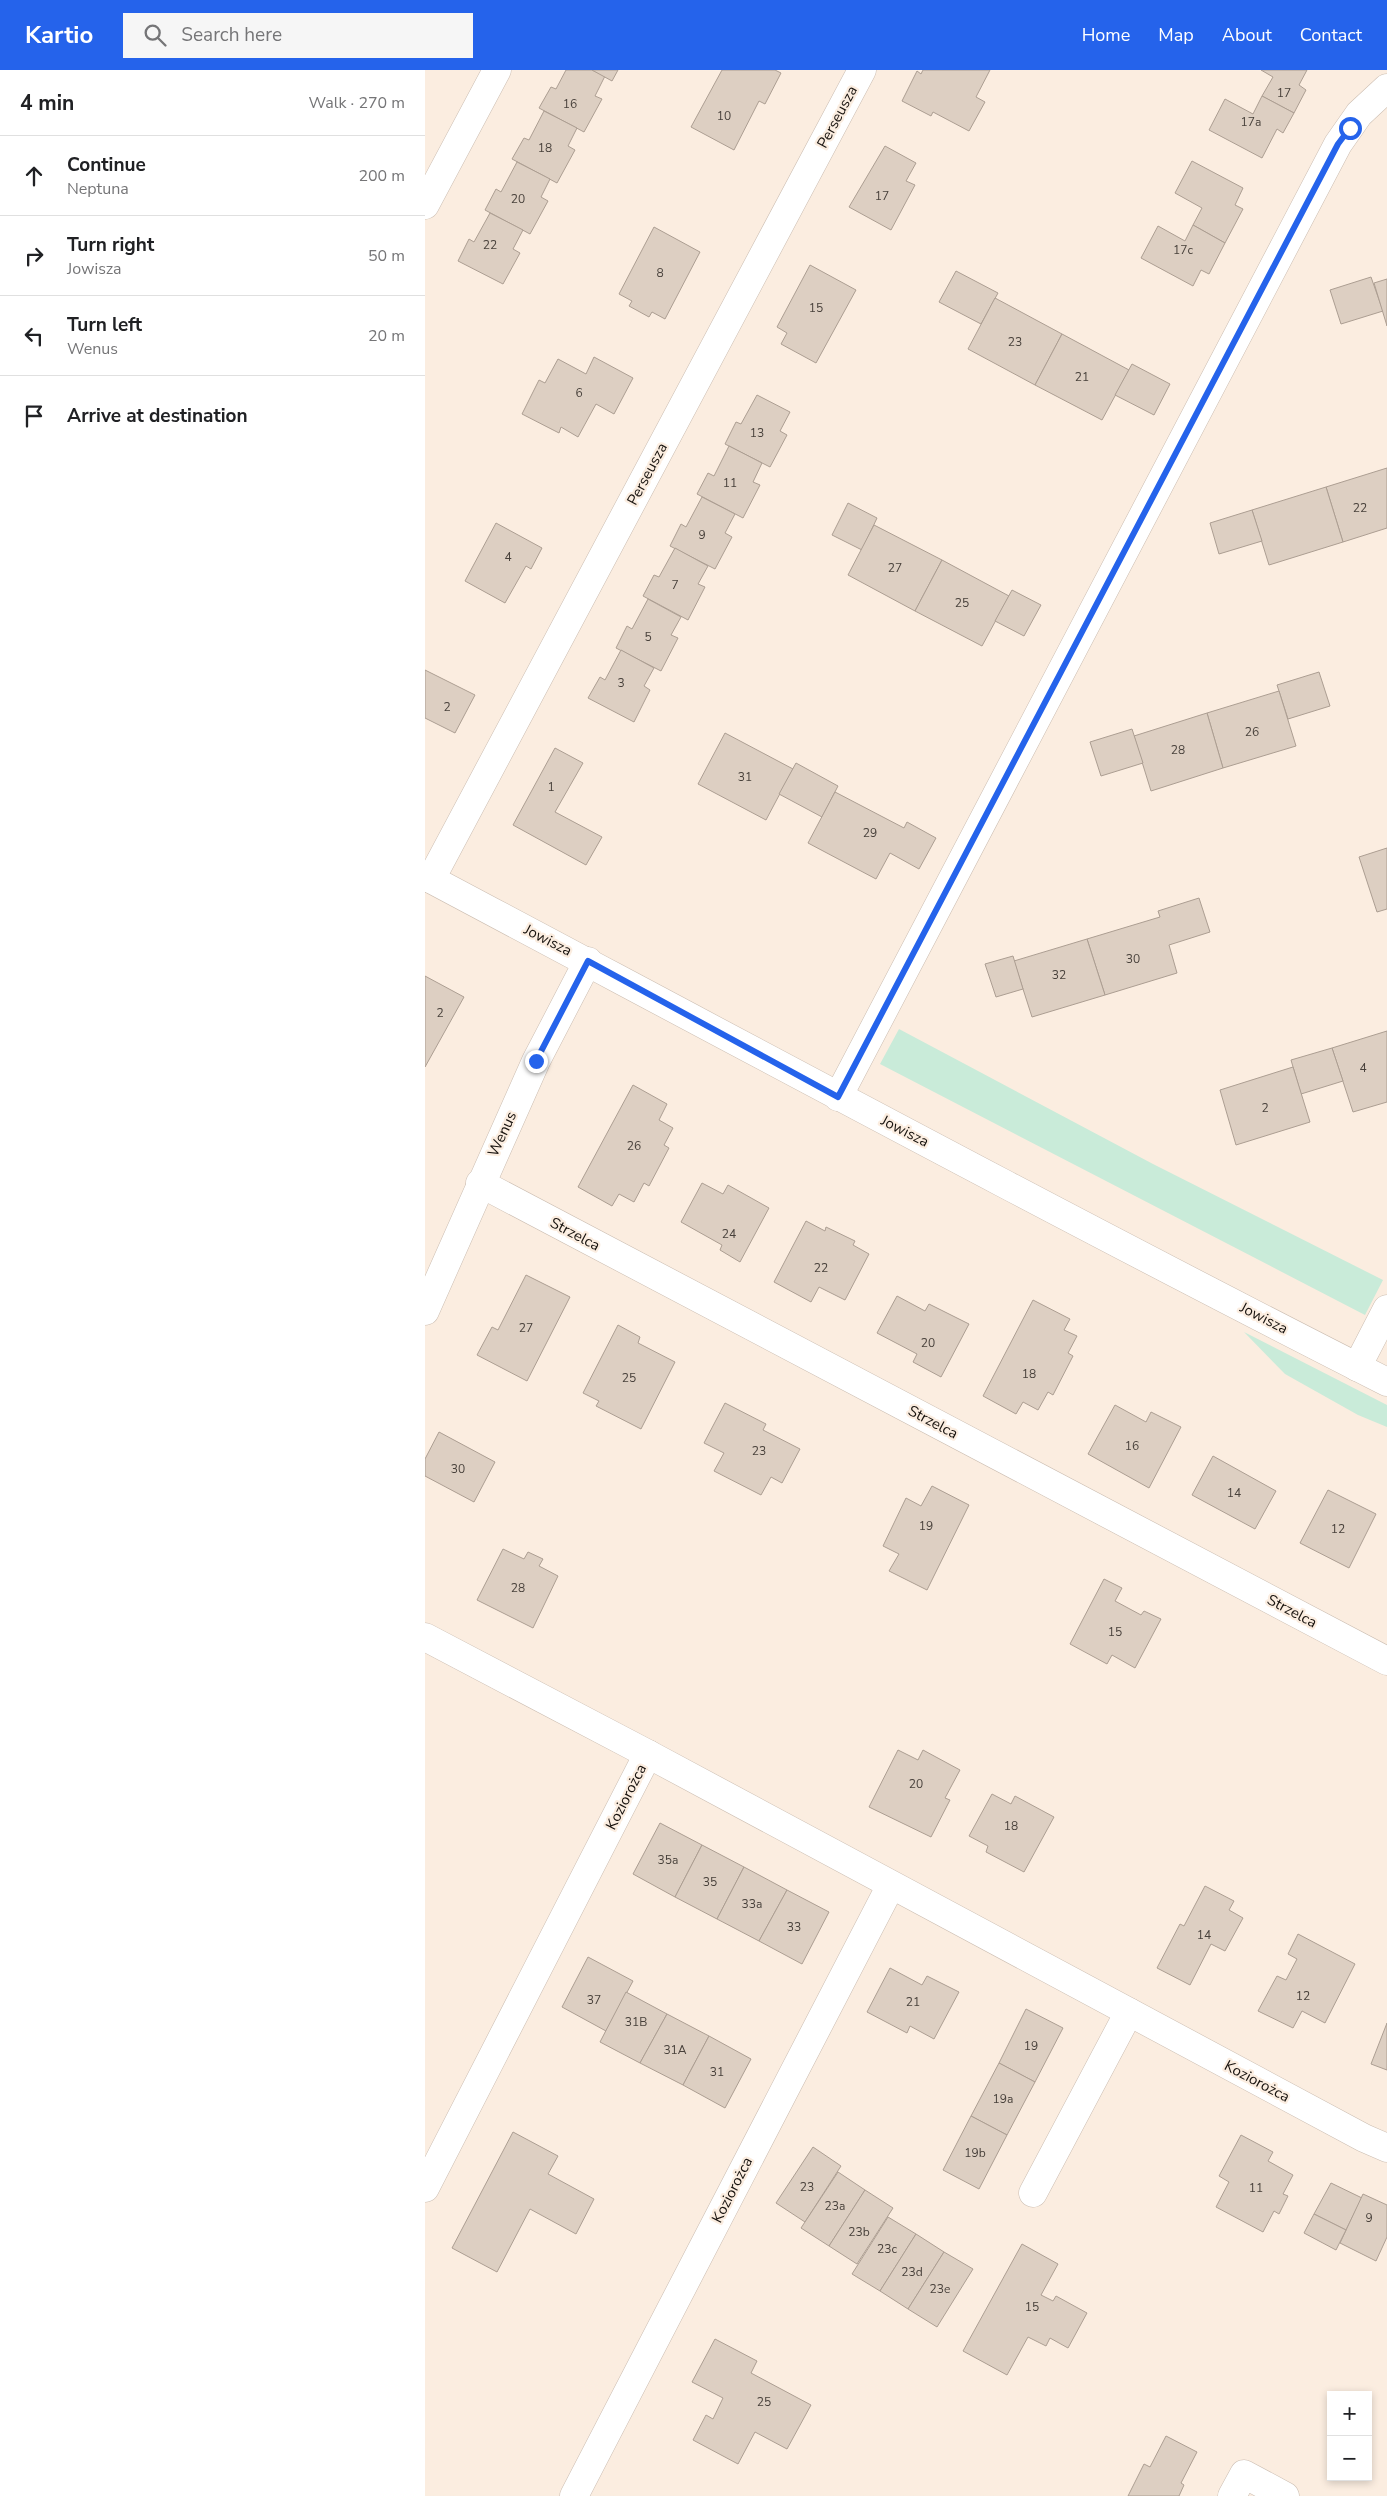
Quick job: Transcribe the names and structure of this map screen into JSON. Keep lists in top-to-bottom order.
{
  "streets": {
    "street": [
      "Perseusza",
      "Jowisza",
      "Wenus",
      "Strzelca",
      "Koziorożca"
    ]
  },
  "crossings": [
    ["Perseusza", "Jowisza"],
    ["Jowisza", "Wenus"],
    ["Wenus", "Strzelca"]
  ],
  "house_numbers": [
    "17",
    "16",
    "10",
    "17a",
    "18",
    "17",
    "20",
    "22",
    "17c",
    "8",
    "15",
    "23",
    "21",
    "6",
    "13",
    "11",
    "22",
    "9",
    "4",
    "27",
    "7",
    "25",
    "5",
    "3",
    "2",
    "26",
    "28",
    "31",
    "1",
    "29",
    "30",
    "32",
    "2",
    "4",
    "2",
    "26",
    "24",
    "22",
    "27",
    "20",
    "18",
    "25",
    "16",
    "23",
    "30",
    "14",
    "19",
    "12",
    "28",
    "15",
    "20",
    "18",
    "35a",
    "35",
    "33a",
    "33",
    "14",
    "12",
    "37",
    "21",
    "31B",
    "19",
    "31A",
    "31",
    "19a",
    "19b",
    "23",
    "11",
    "23a",
    "9",
    "23b",
    "23c",
    "23d",
    "23e",
    "15",
    "25"
  ],
  "page": {
    "header": "Kartio",
    "search": "Search here",
    "nav": [
      "Home",
      "Map",
      "About",
      "Contact"
    ],
    "heading": ["4 min", "Walk · 270 m"],
    "list": [
      ["Continue", "Neptuna", "200 m"],
      ["Turn right", "Jowisza", "50 m"],
      ["Turn left", "Wenus", "20 m"],
      "Arrive at destination"
    ],
    "map_buttons": ["+", "−"]
  }
}
